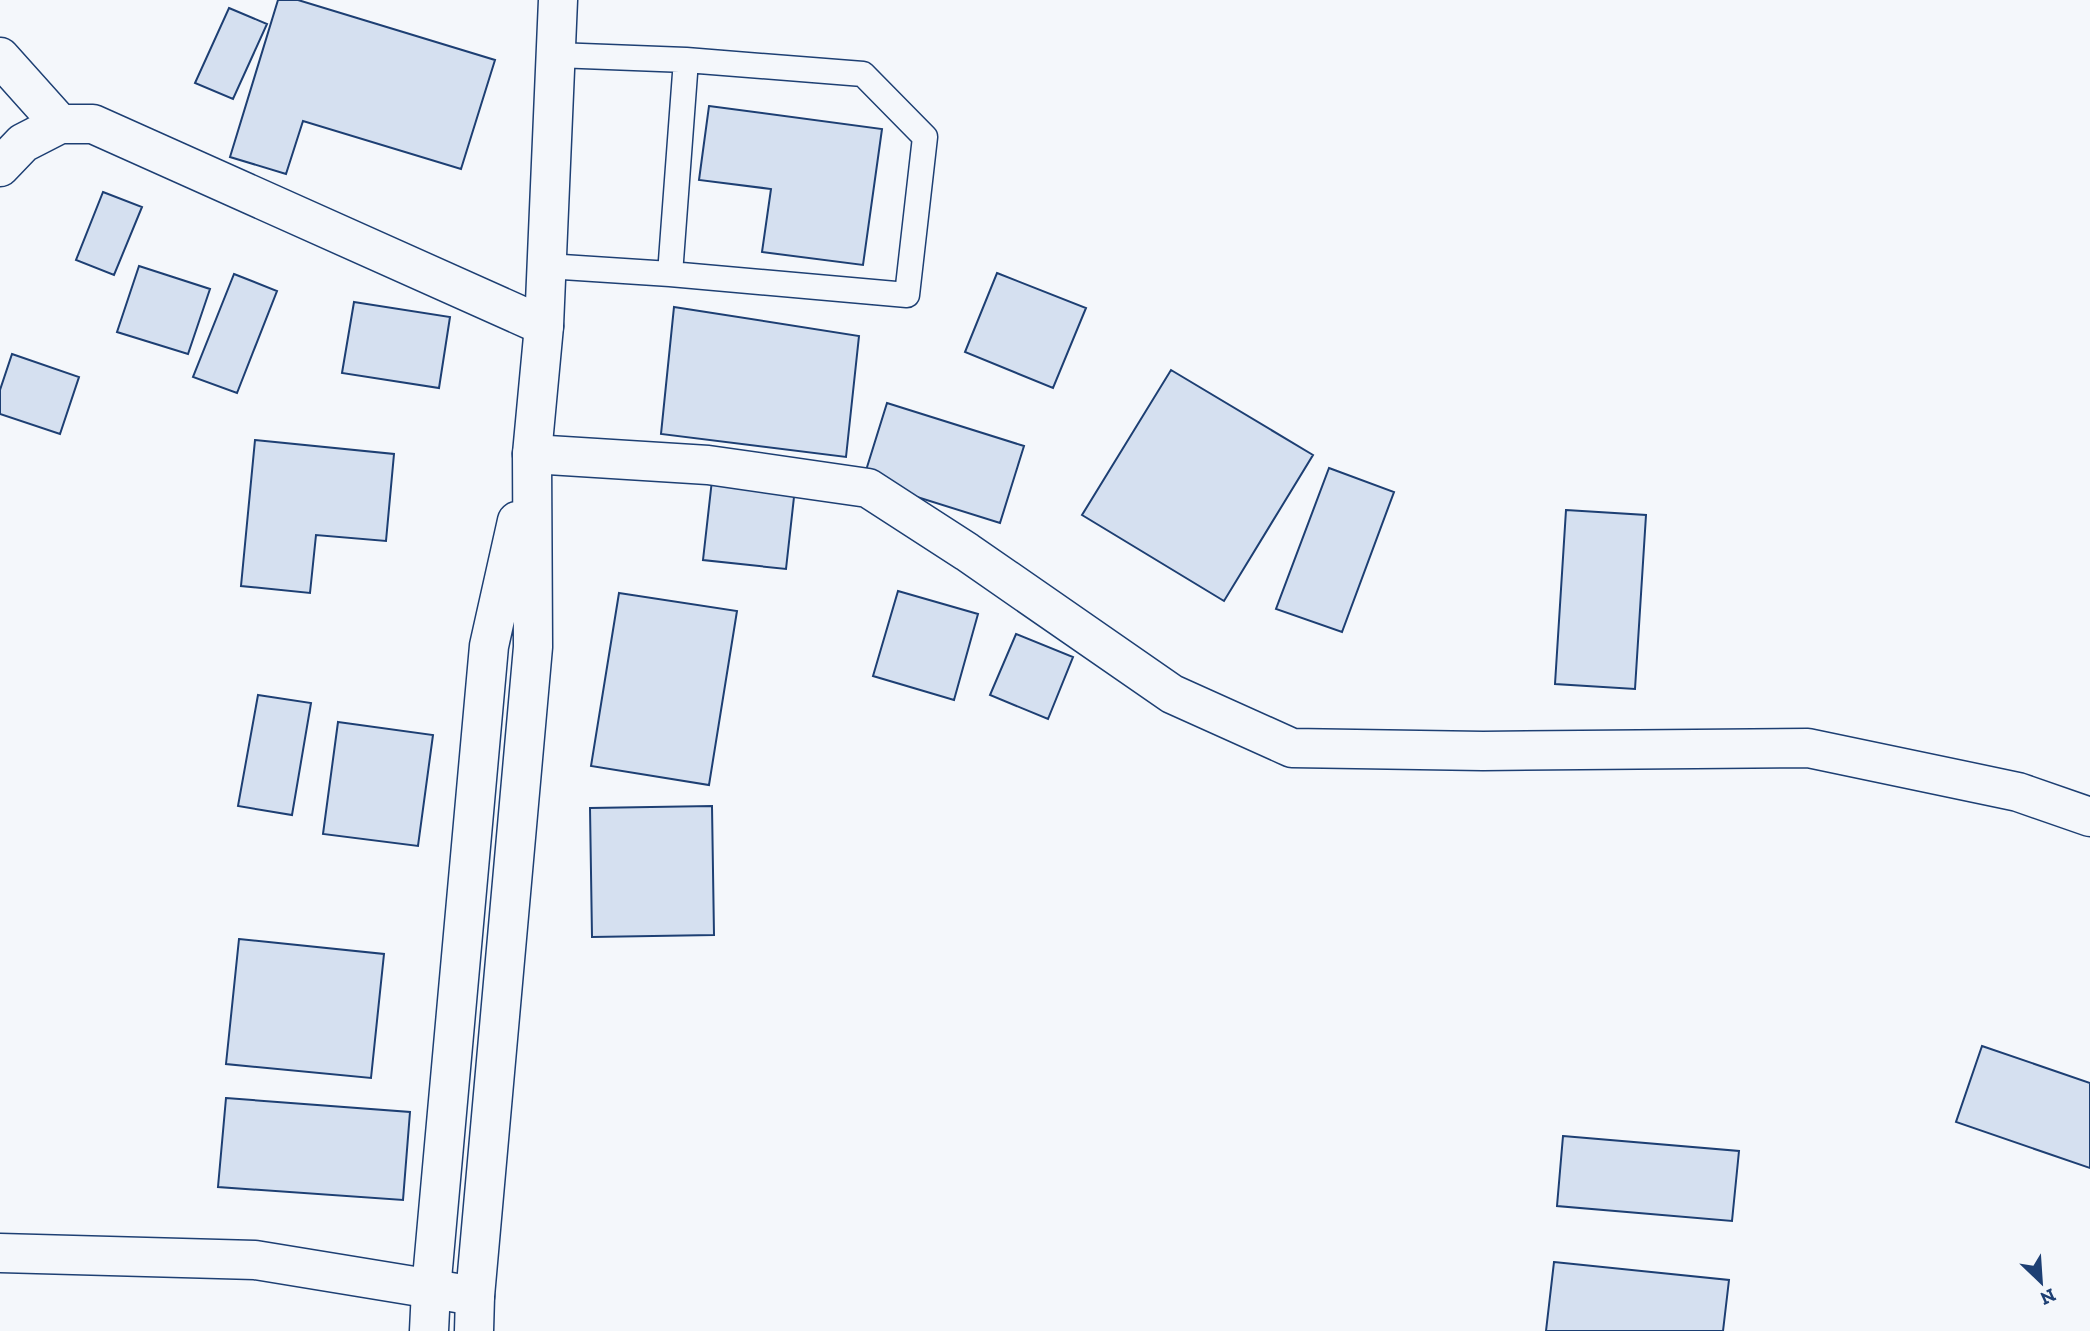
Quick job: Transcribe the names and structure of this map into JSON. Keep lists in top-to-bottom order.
{
  "north": "bottom right"
}
